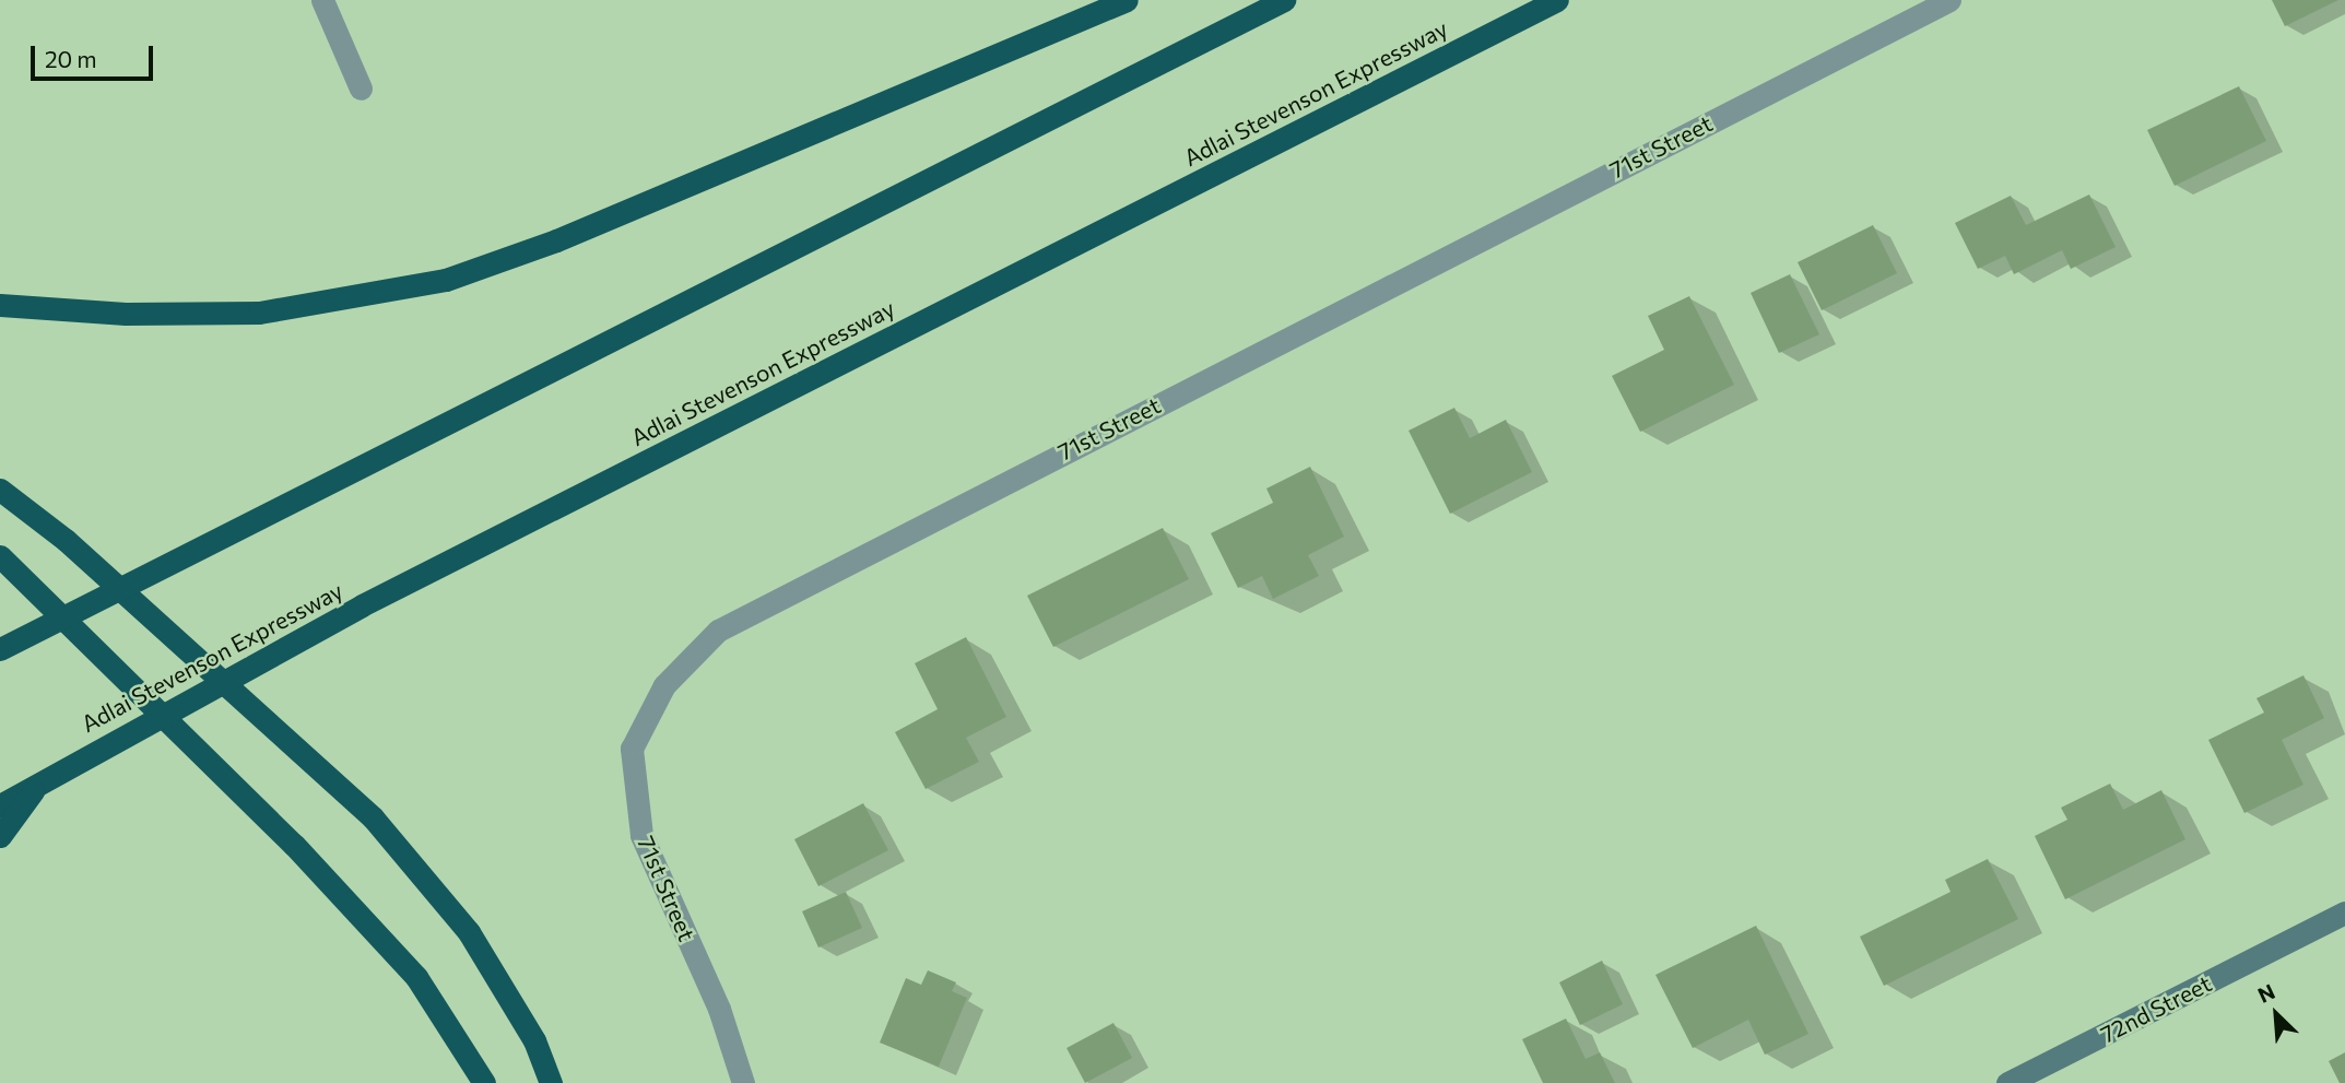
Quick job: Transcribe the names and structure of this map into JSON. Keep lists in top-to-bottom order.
{
  "streets": {
    "highway": ["Adlai Stevenson Expressway"],
    "street": ["71st Street", "72nd Street"]
  },
  "scale_bar": "20 m",
  "north": "top left"
}
